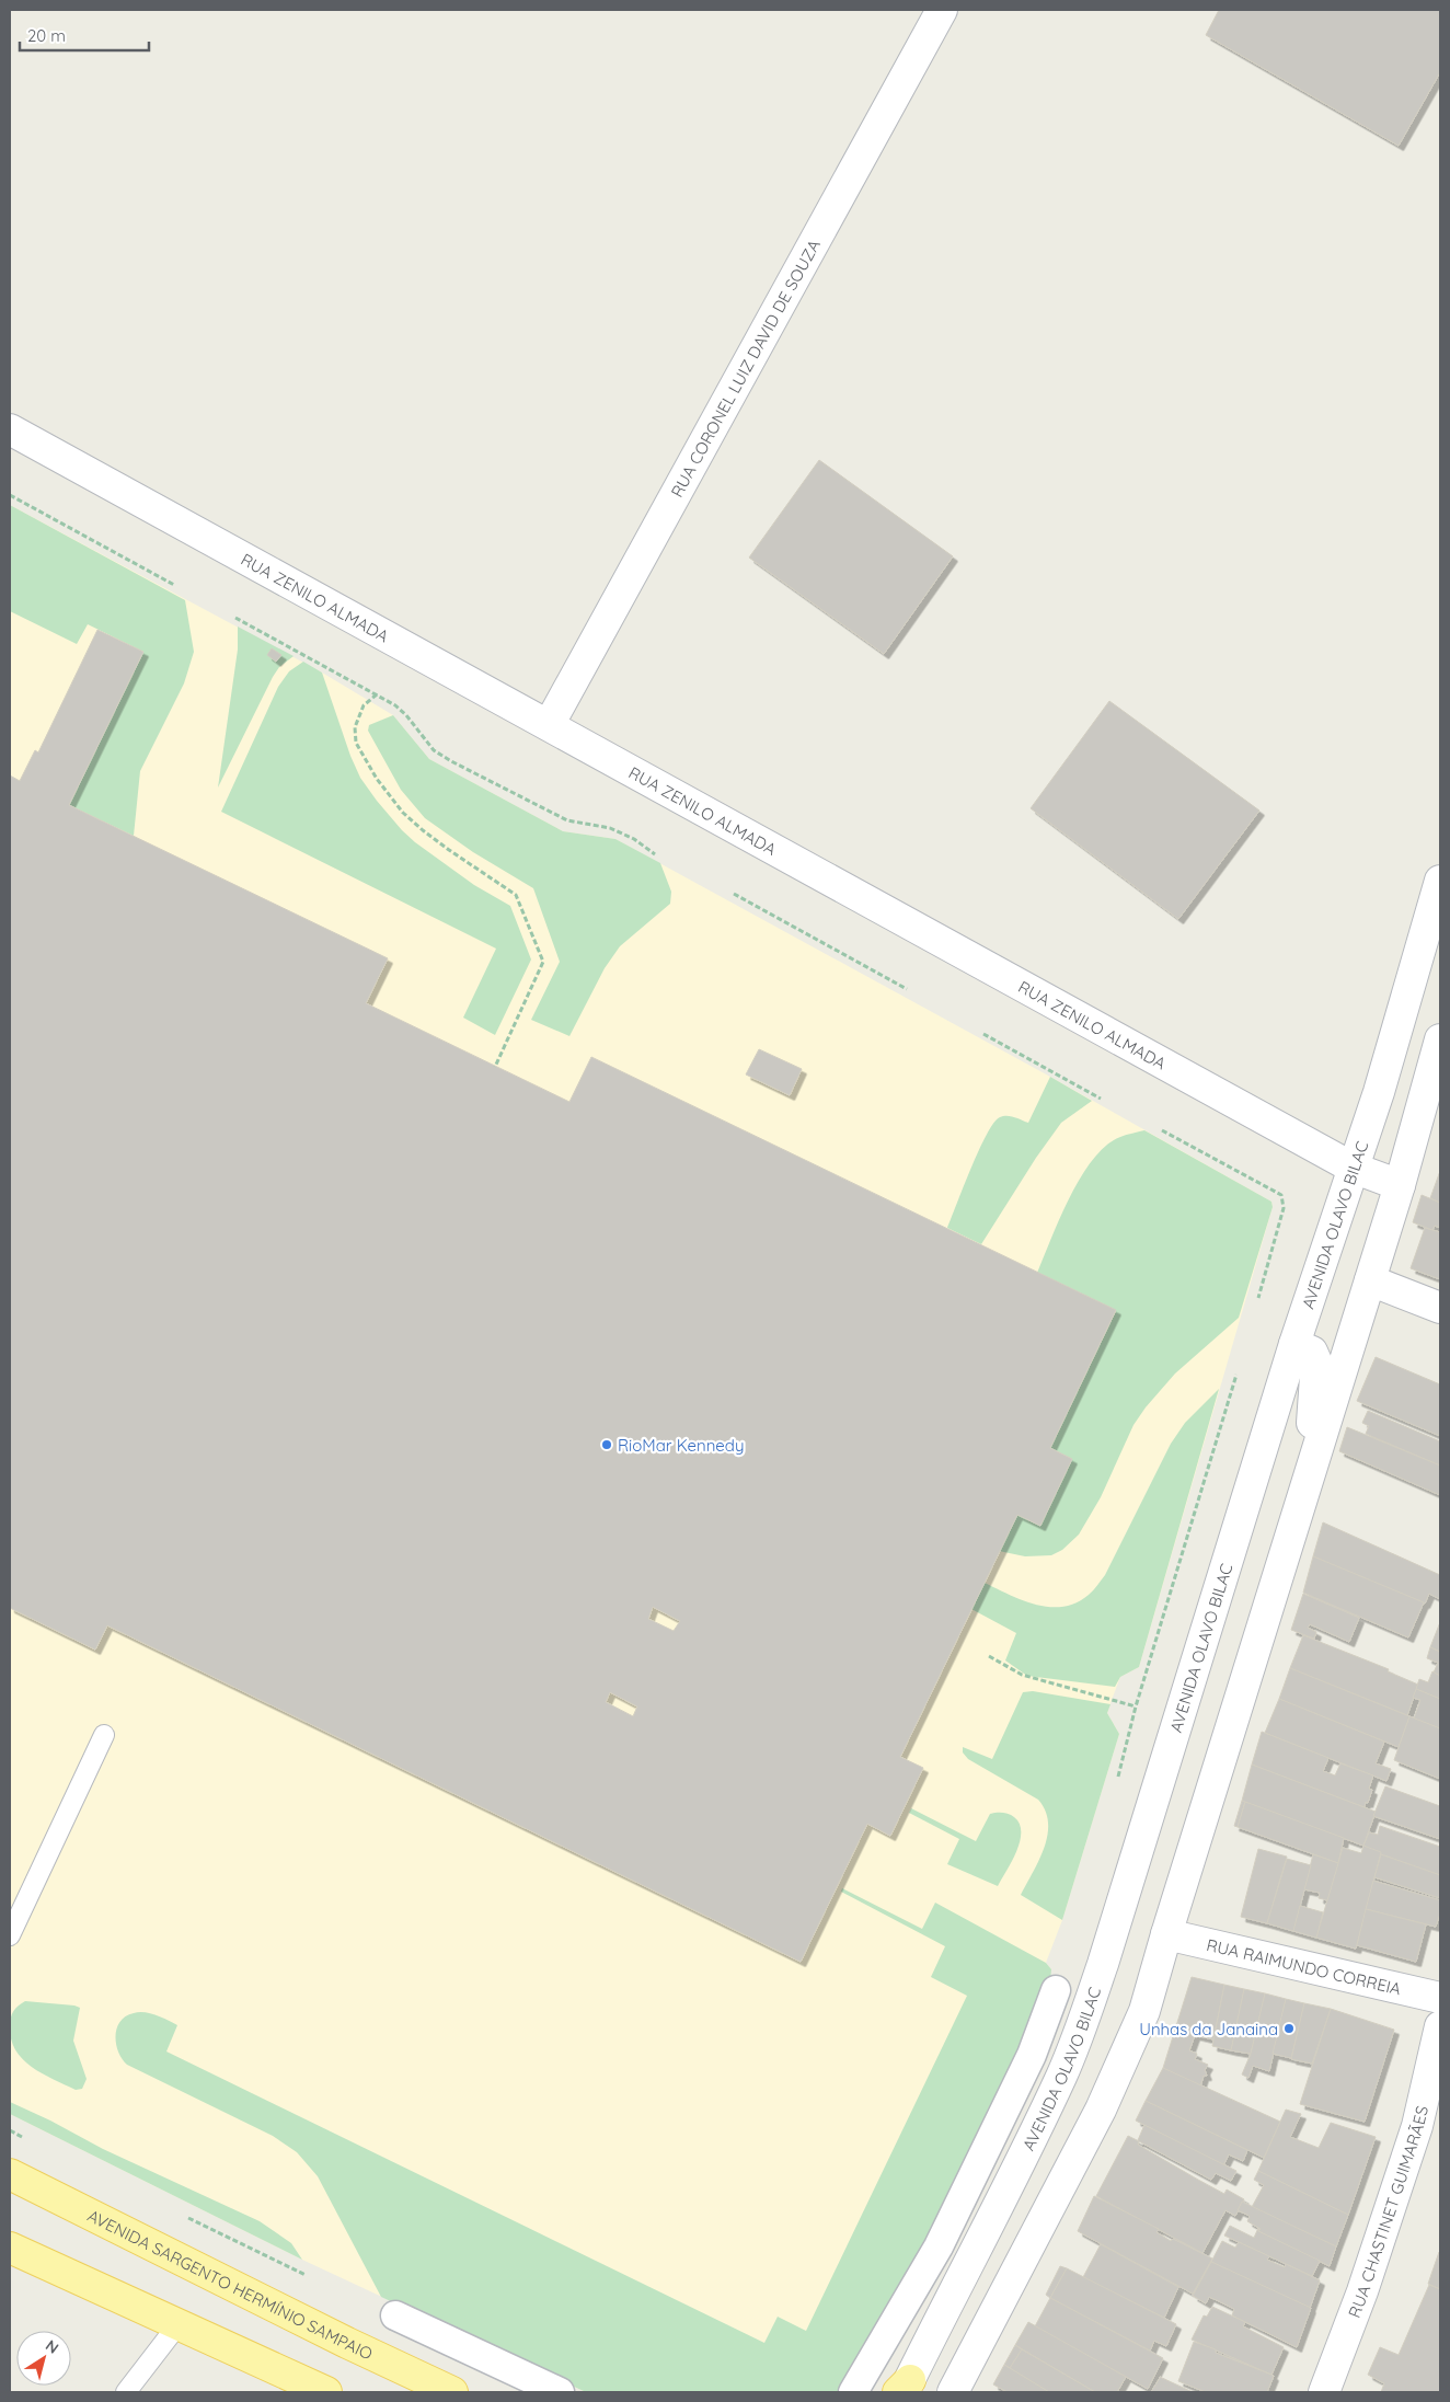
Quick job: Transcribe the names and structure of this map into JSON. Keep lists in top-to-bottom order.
{
  "streets": {
    "main road": ["AVENIDA SARGENTO HERMÍNIO SAMPAIO"],
    "street": [
      "RUA CORONEL LUIZ DAVID DE SOUZA",
      "RUA ZENILO ALMADA",
      "AVENIDA OLAVO BILAC",
      "RUA RAIMUNDO CORREIA",
      "RUA CHASTINET GUIMARÃES"
    ]
  },
  "crossings": [
    ["RUA CORONEL LUIZ DAVID DE SOUZA", "RUA ZENILO ALMADA"],
    ["RUA ZENILO ALMADA", "AVENIDA OLAVO BILAC"]
  ],
  "places": ["RioMar Kennedy", "Unhas da Janaina"],
  "scale_bar": "20 m",
  "north": "top right"
}
